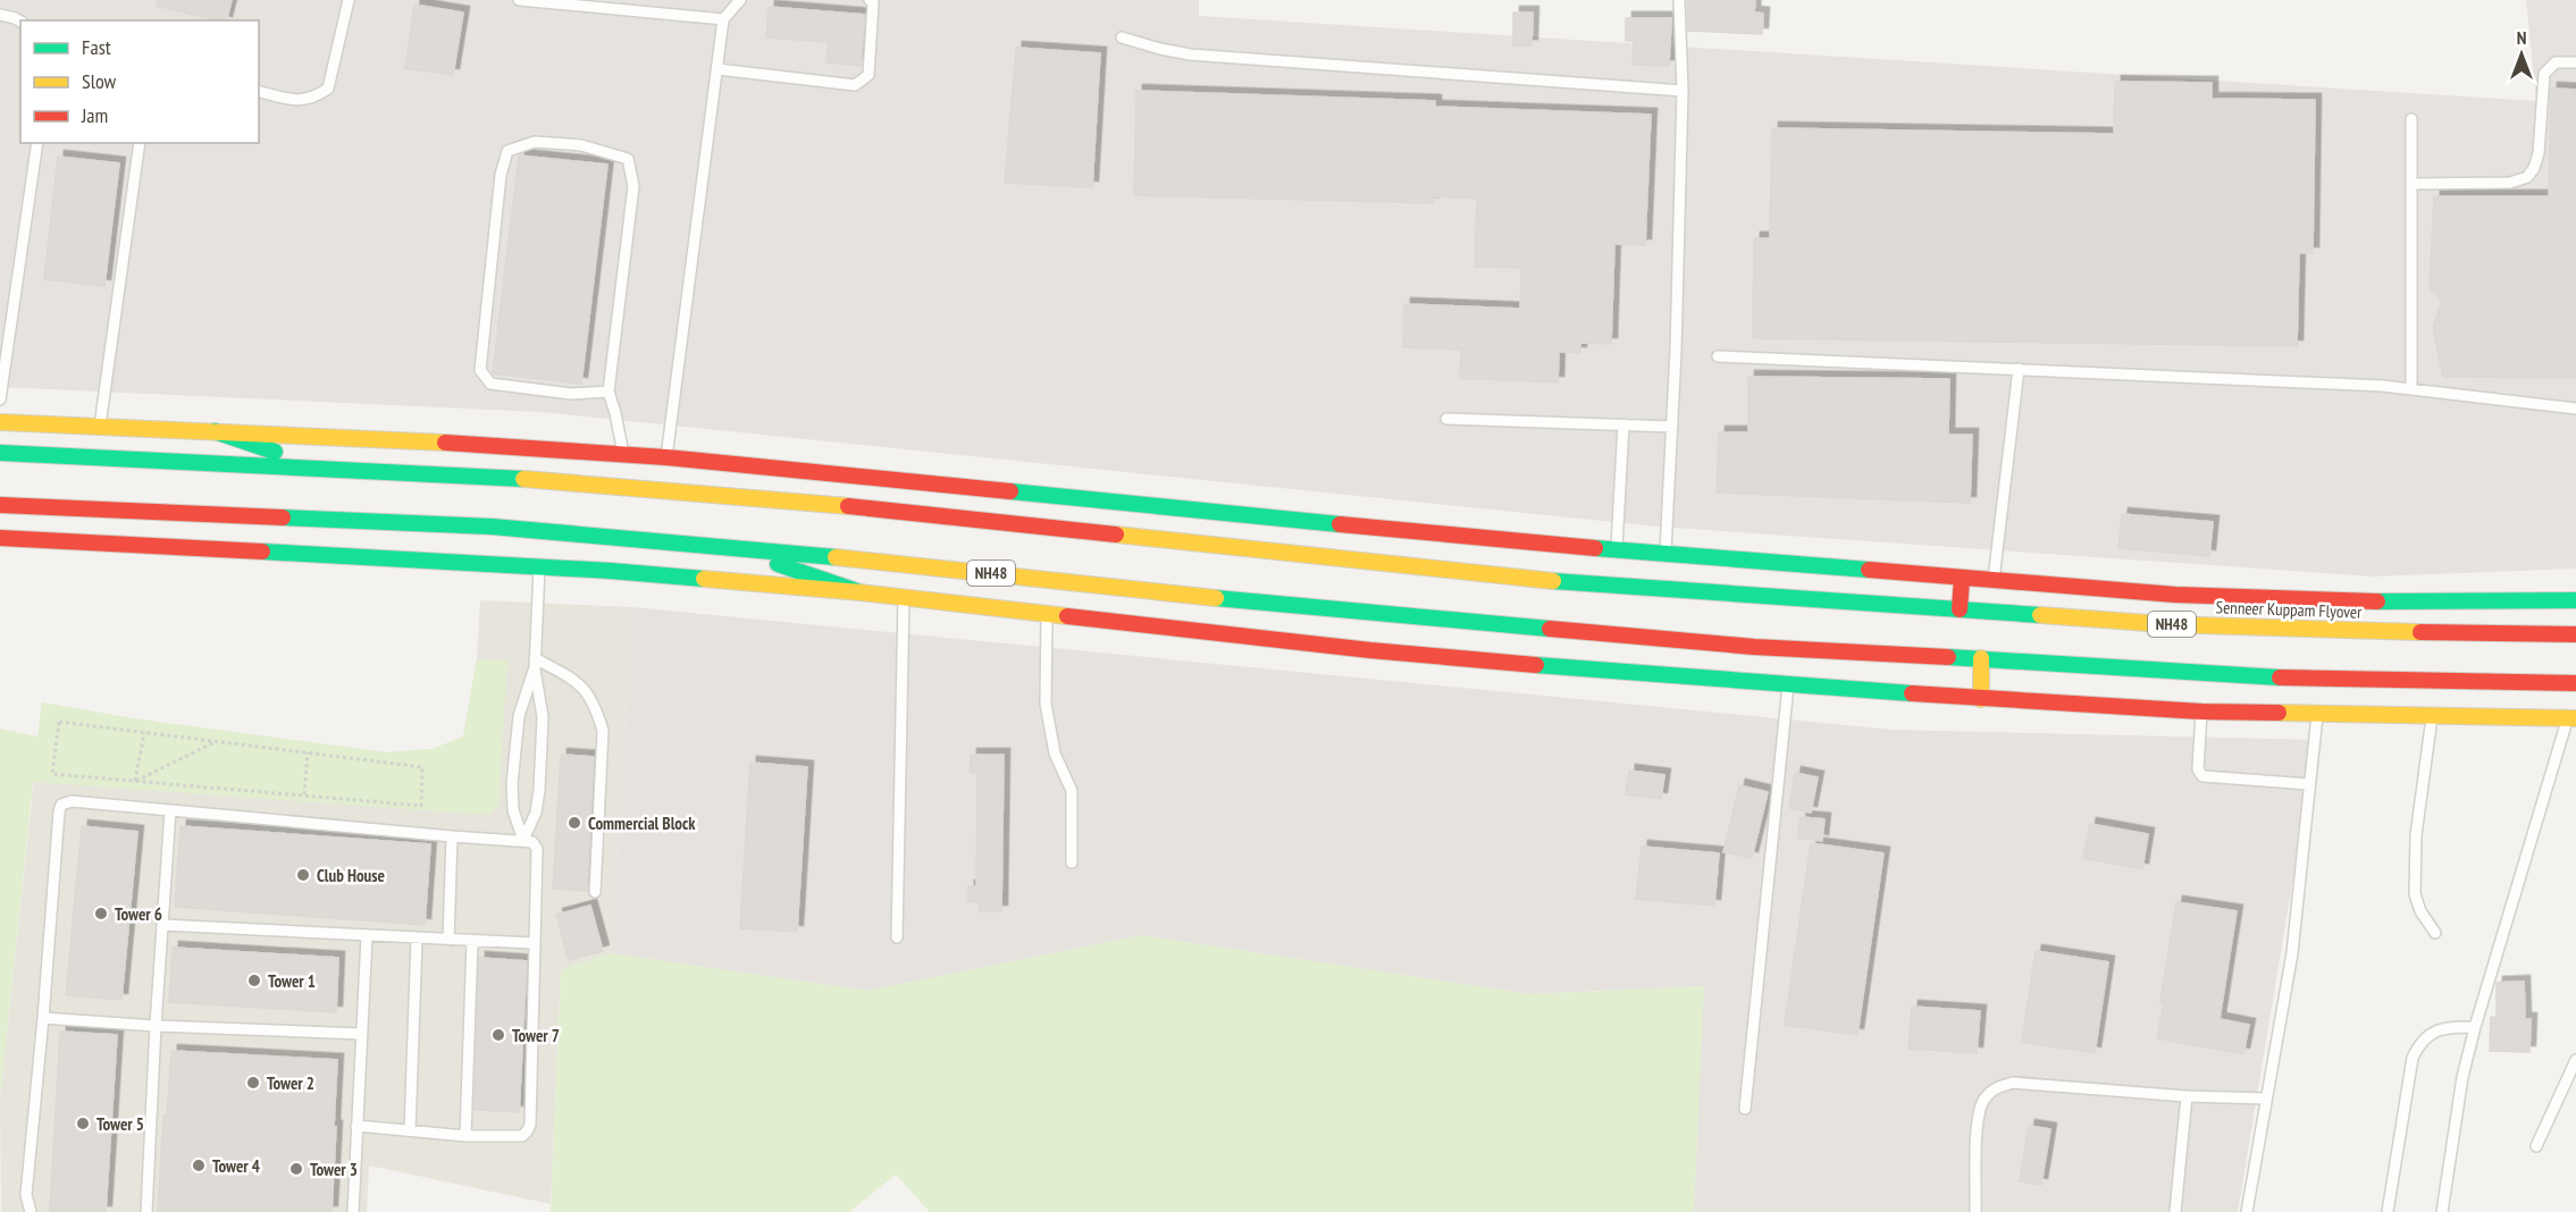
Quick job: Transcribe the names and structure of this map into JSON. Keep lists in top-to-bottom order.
{
  "streets": {
    "main road": ["NH48", "Senneer Kuppam Flyover"]
  },
  "crossings": [
    ["NH48", "Senneer Kuppam Flyover"]
  ],
  "places": [
    "Commercial Block",
    "Club House",
    "Tower 6",
    "Tower 1",
    "Tower 7",
    "Tower 2",
    "Tower 5",
    "Tower 4",
    "Tower 3"
  ],
  "legend": ["Fast", "Slow", "Jam"],
  "north": "top"
}
